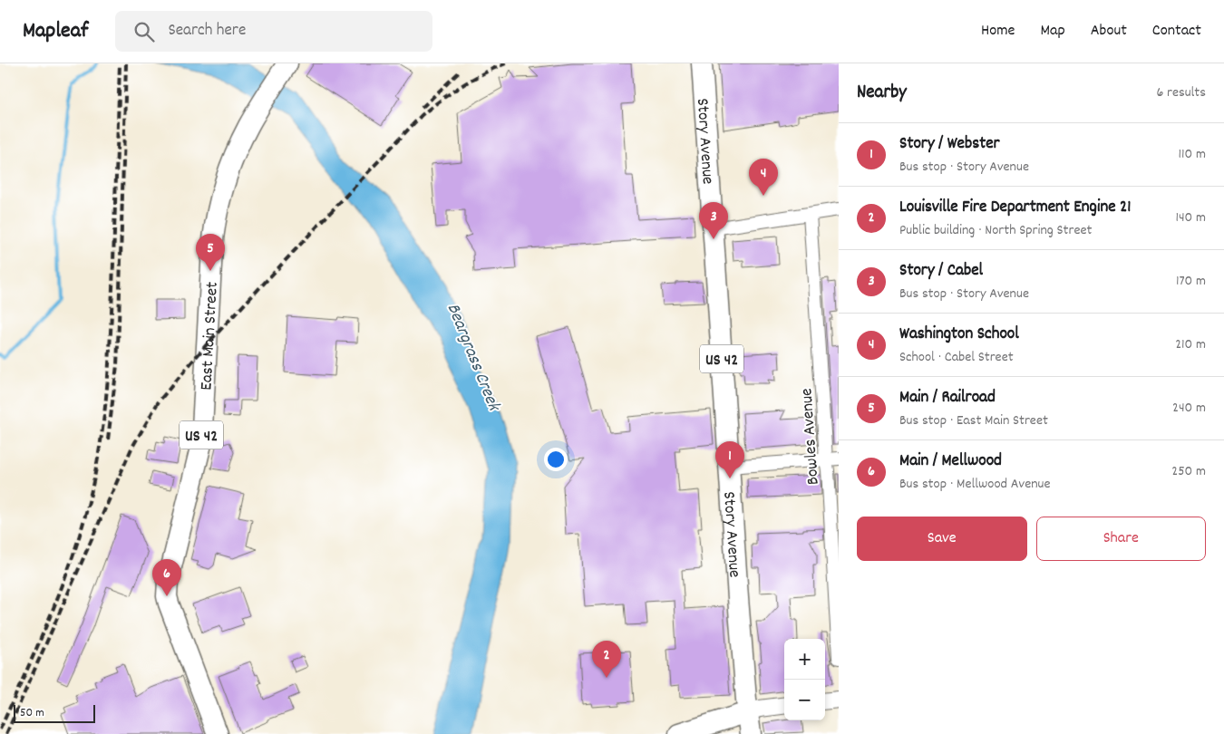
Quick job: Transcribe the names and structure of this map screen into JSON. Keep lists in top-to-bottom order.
{
  "streets": {
    "main road": ["Story Avenue", "East Main Street", "US 42"],
    "street": ["Bowles Avenue"]
  },
  "water": ["Beargrass Creek"],
  "scale_bar": "50 m",
  "page": {
    "header": "Mapleaf",
    "search": "Search here",
    "nav": [
      "Home",
      "Map",
      "About",
      "Contact"
    ],
    "heading": ["Nearby", "6 results"],
    "list": [
      {
        "mark": "1",
        "name": "Story / Webster",
        "note": "Bus stop · Story Avenue",
        "value": "110 m"
      },
      {
        "mark": "2",
        "name": "Louisville Fire Department Engine 21",
        "note": "Public building · North Spring Street",
        "value": "140 m"
      },
      {
        "mark": "3",
        "name": "Story / Cabel",
        "note": "Bus stop · Story Avenue",
        "value": "170 m"
      },
      {
        "mark": "4",
        "name": "Washington School",
        "note": "School · Cabel Street",
        "value": "210 m"
      },
      {
        "mark": "5",
        "name": "Main / Railroad",
        "note": "Bus stop · East Main Street",
        "value": "240 m"
      },
      {
        "mark": "6",
        "name": "Main / Mellwood",
        "note": "Bus stop · Mellwood Avenue",
        "value": "250 m"
      }
    ],
    "pins": [
      "4",
      "3",
      "5",
      "1",
      "6",
      "2"
    ],
    "buttons": ["Save", "Share"],
    "map_buttons": ["+", "−"],
    "scale": "50 m"
  }
}
